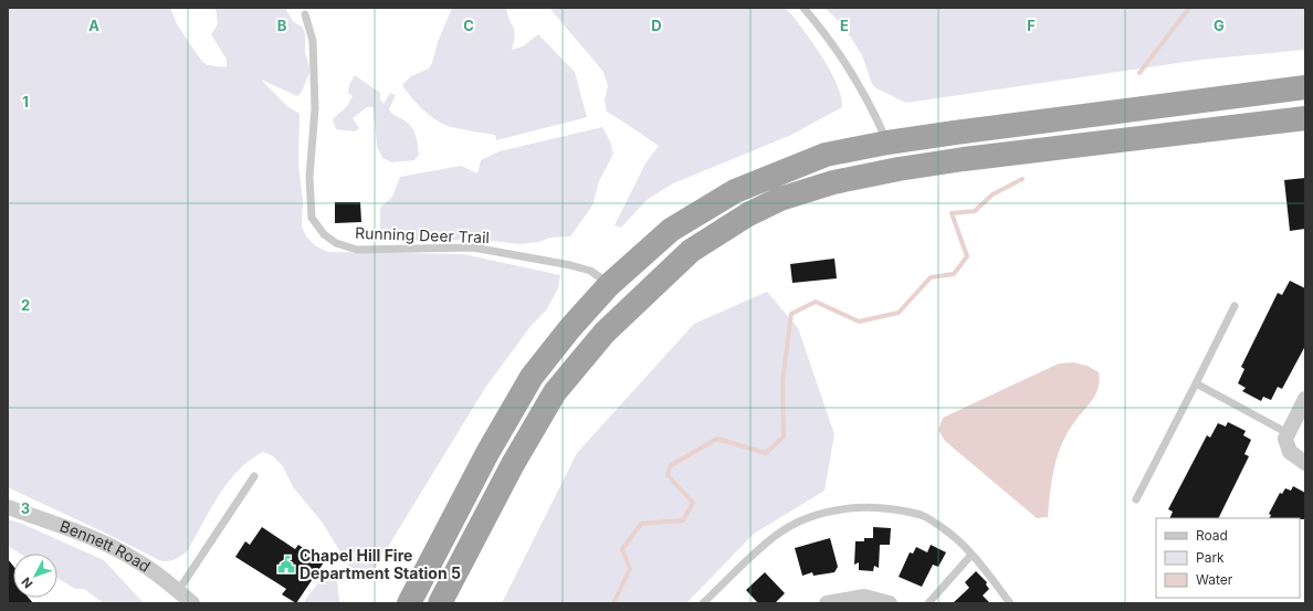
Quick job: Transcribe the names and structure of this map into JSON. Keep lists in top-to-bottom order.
{
  "streets": {
    "street": ["Bennett Road"],
    "lane": ["Running Deer Trail"]
  },
  "places": {
    "public building": ["Chapel Hill Fire Department Station 5"]
  },
  "legend": ["Road", "Park", "Water"],
  "north": "bottom left",
  "grid": {
    "columns": [
      "A",
      "B",
      "C",
      "D",
      "E",
      "F",
      "G"
    ],
    "rows": ["1", "2", "3"]
  }
}
